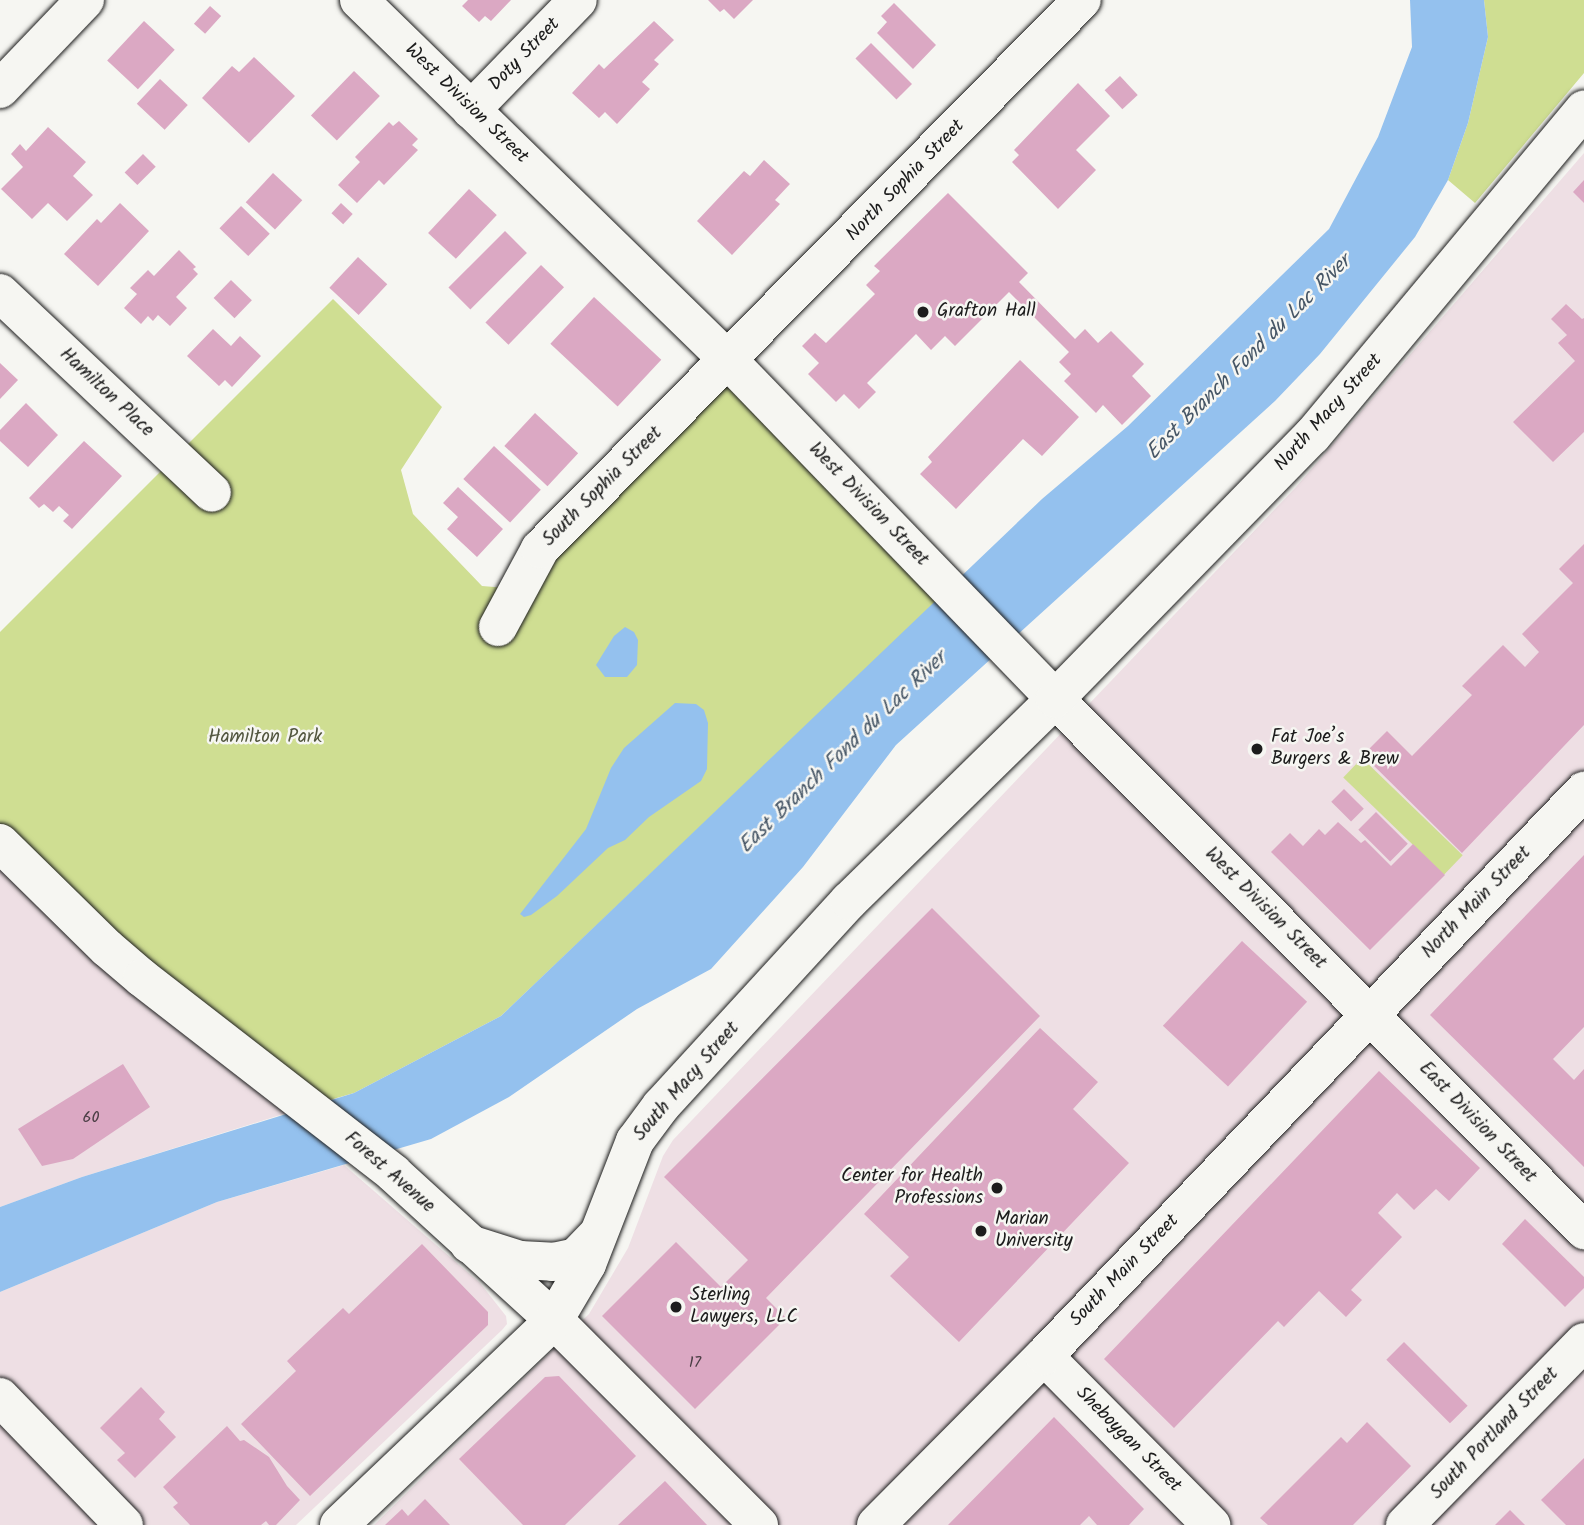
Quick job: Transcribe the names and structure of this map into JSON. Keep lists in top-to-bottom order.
{
  "streets": {
    "street": [
      "Doty Street",
      "West Division Street",
      "North Sophia Street",
      "Hamilton Place",
      "North Macy Street",
      "South Sophia Street",
      "North Main Street",
      "South Macy Street",
      "East Division Street",
      "Forest Avenue",
      "South Main Street",
      "South Portland Street",
      "Sheboygan Street"
    ]
  },
  "crossings": [
    ["Doty Street", "West Division Street"],
    ["West Division Street", "North Sophia Street"],
    ["West Division Street", "North Macy Street"],
    ["West Division Street", "South Sophia Street"],
    ["West Division Street", "North Main Street"],
    ["West Division Street", "South Macy Street"],
    ["West Division Street", "East Division Street"],
    ["West Division Street", "South Main Street"],
    ["North Sophia Street", "South Sophia Street"],
    ["North Macy Street", "South Macy Street"],
    ["North Main Street", "East Division Street"],
    ["North Main Street", "South Main Street"],
    ["South Macy Street", "Forest Avenue"],
    ["East Division Street", "South Main Street"],
    ["South Main Street", "Sheboygan Street"]
  ],
  "water": ["East Branch Fond du Lac River"],
  "parks": ["Hamilton Park"],
  "places": [
    "Grafton Hall",
    "Fat Joe’s Burgers & Brew",
    "Center for Health Professions",
    "Marian University",
    "Sterling Lawyers, LLC"
  ],
  "house_numbers": ["60", "17"]
}
